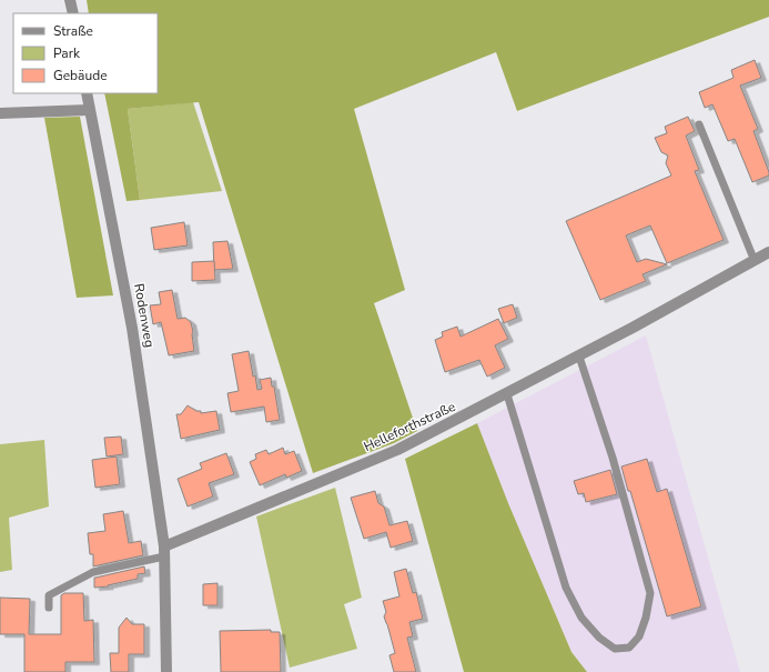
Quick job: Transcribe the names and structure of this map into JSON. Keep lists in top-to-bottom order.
{
  "streets": {
    "street": ["Rodenweg", "Helleforthstraße"]
  },
  "crossings": [
    ["Rodenweg", "Helleforthstraße"]
  ],
  "legend": ["Straße", "Park", "Gebäude"]
}
